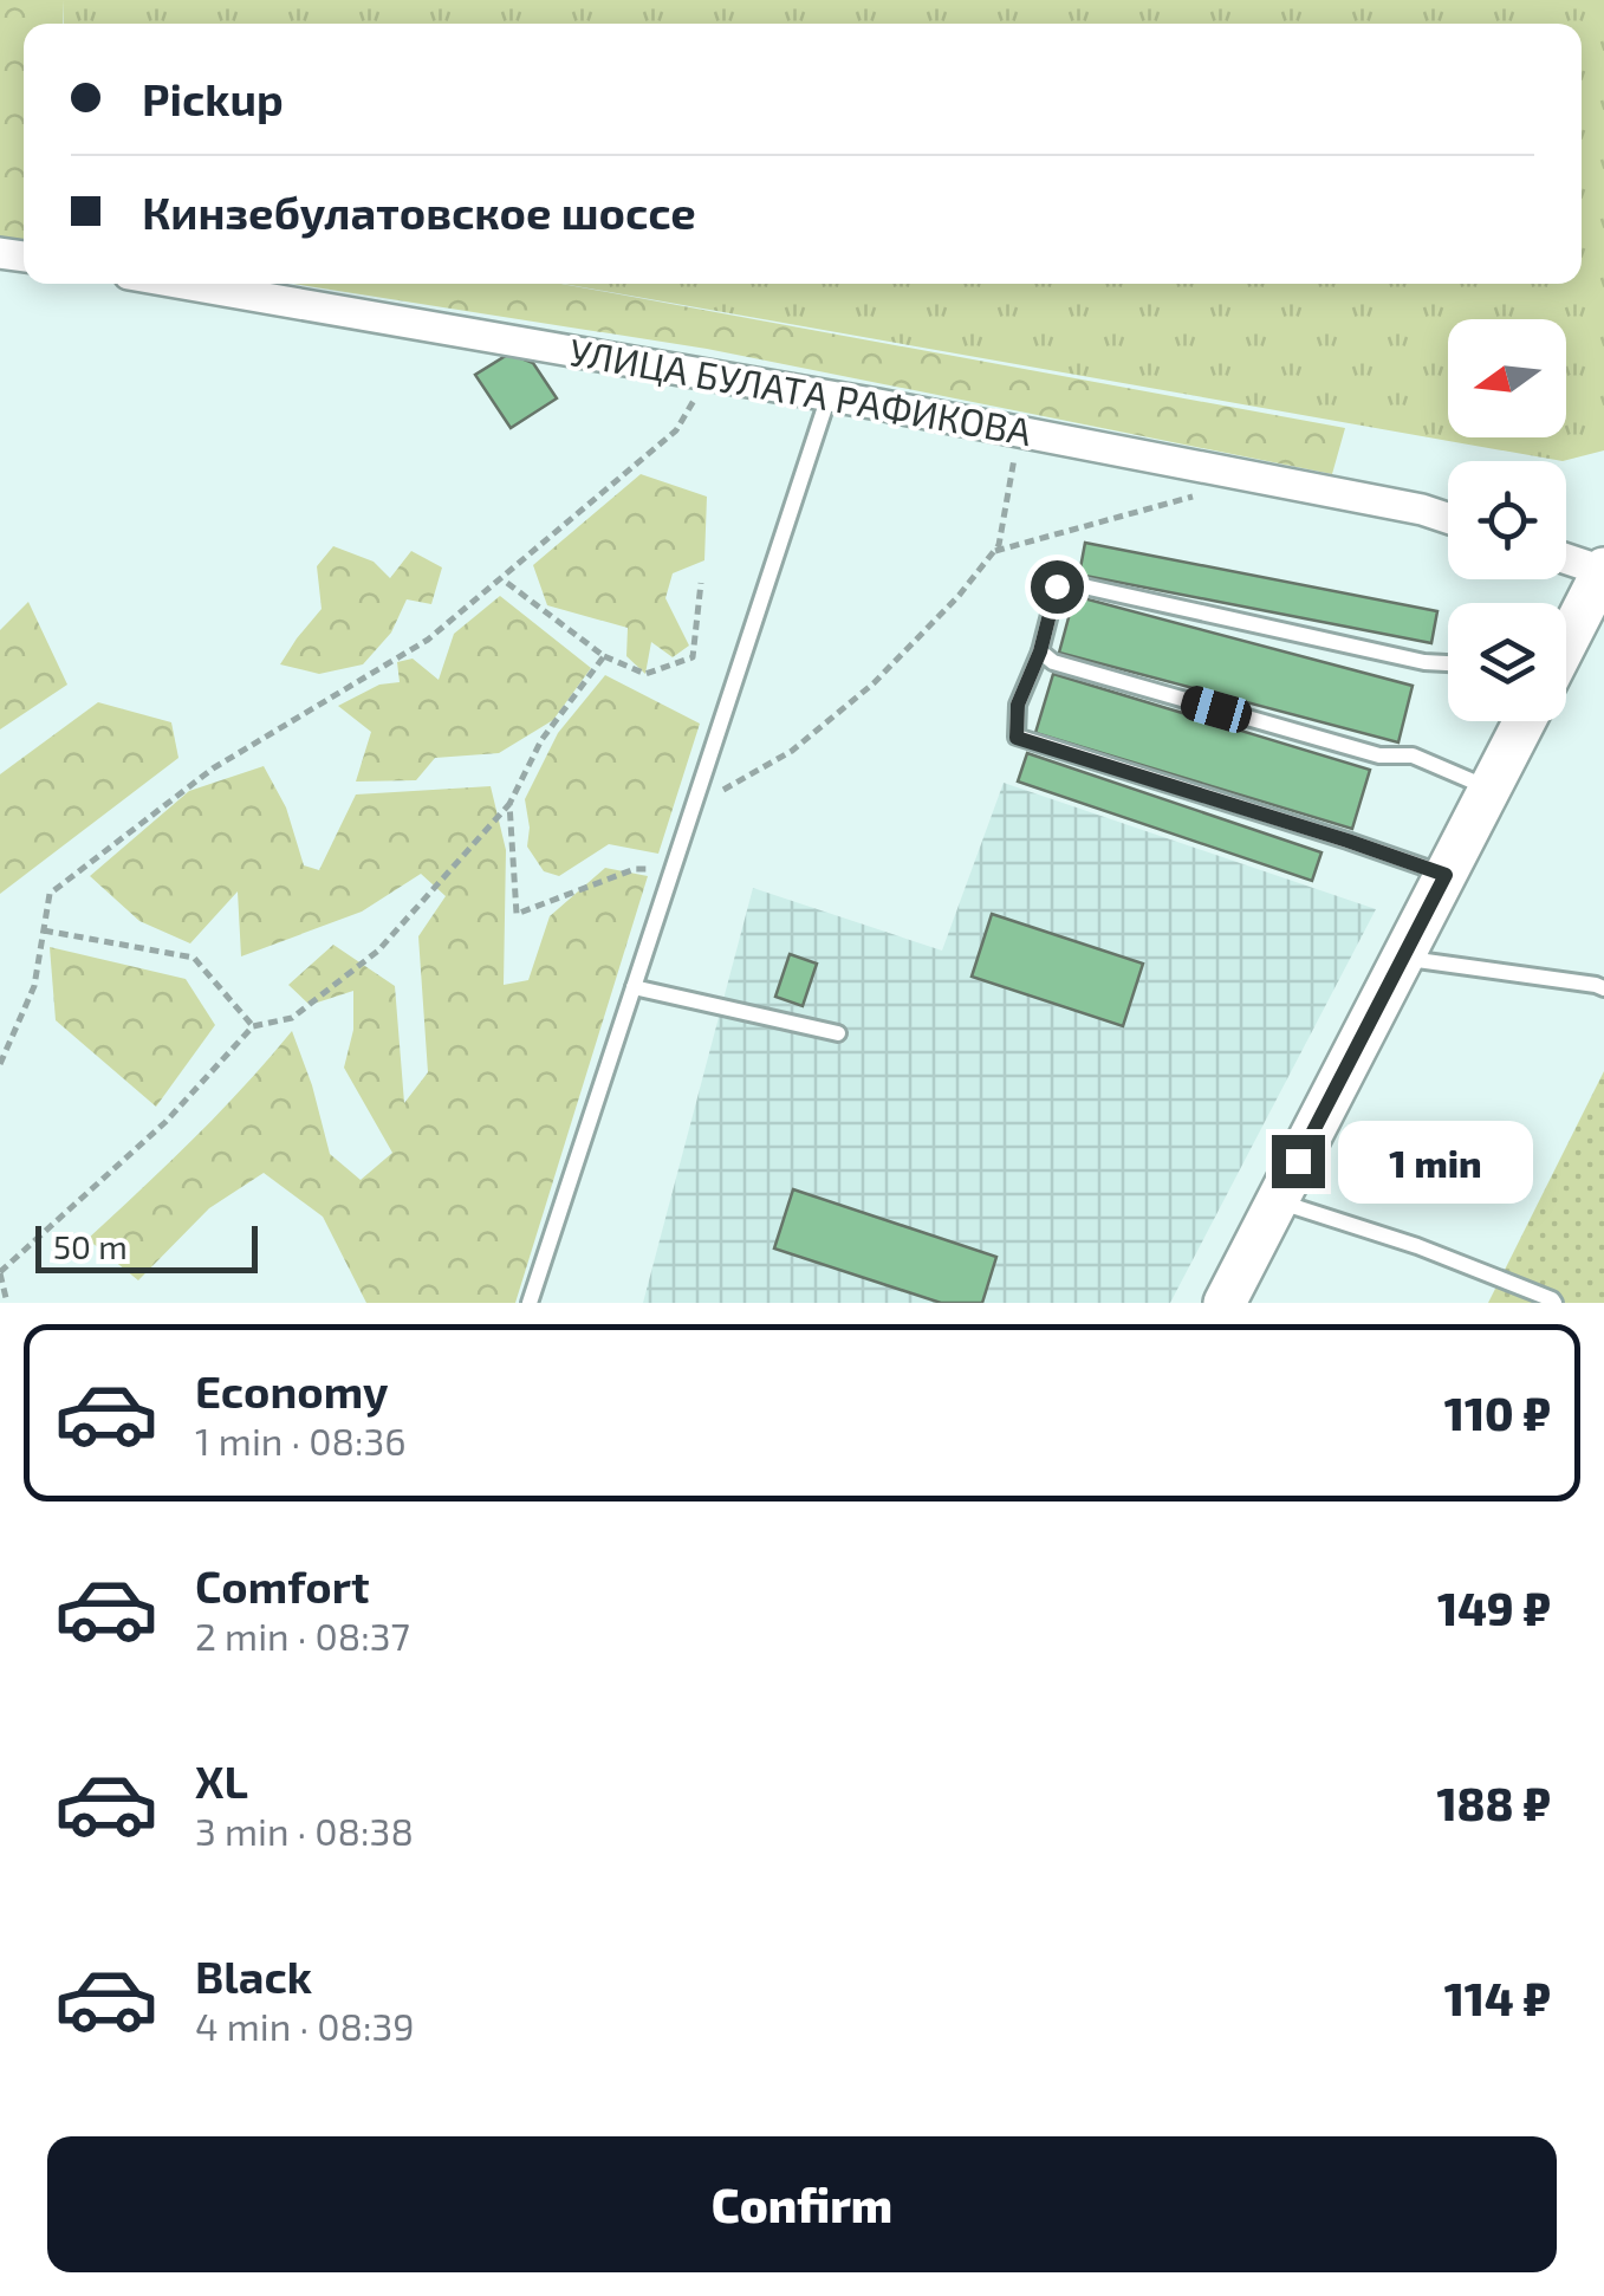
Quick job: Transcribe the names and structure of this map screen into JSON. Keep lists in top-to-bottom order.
{
  "streets": {
    "street": ["УЛИЦА БУЛАТА РАФИКОВА"]
  },
  "scale_bar": "50 m",
  "north": "left",
  "page": {
    "banner": ["Pickup", "Кинзебулатовское шоссе"],
    "bubble": "1 min",
    "scale": "50 m",
    "list": [
      {
        "name": "Economy",
        "note": "1 min · 08:36",
        "value": "110 ₽"
      },
      {
        "name": "Comfort",
        "note": "2 min · 08:37",
        "value": "149 ₽"
      },
      {
        "name": "XL",
        "note": "3 min · 08:38",
        "value": "188 ₽"
      },
      {
        "name": "Black",
        "note": "4 min · 08:39",
        "value": "114 ₽"
      }
    ],
    "buttons": "Confirm"
  }
}
